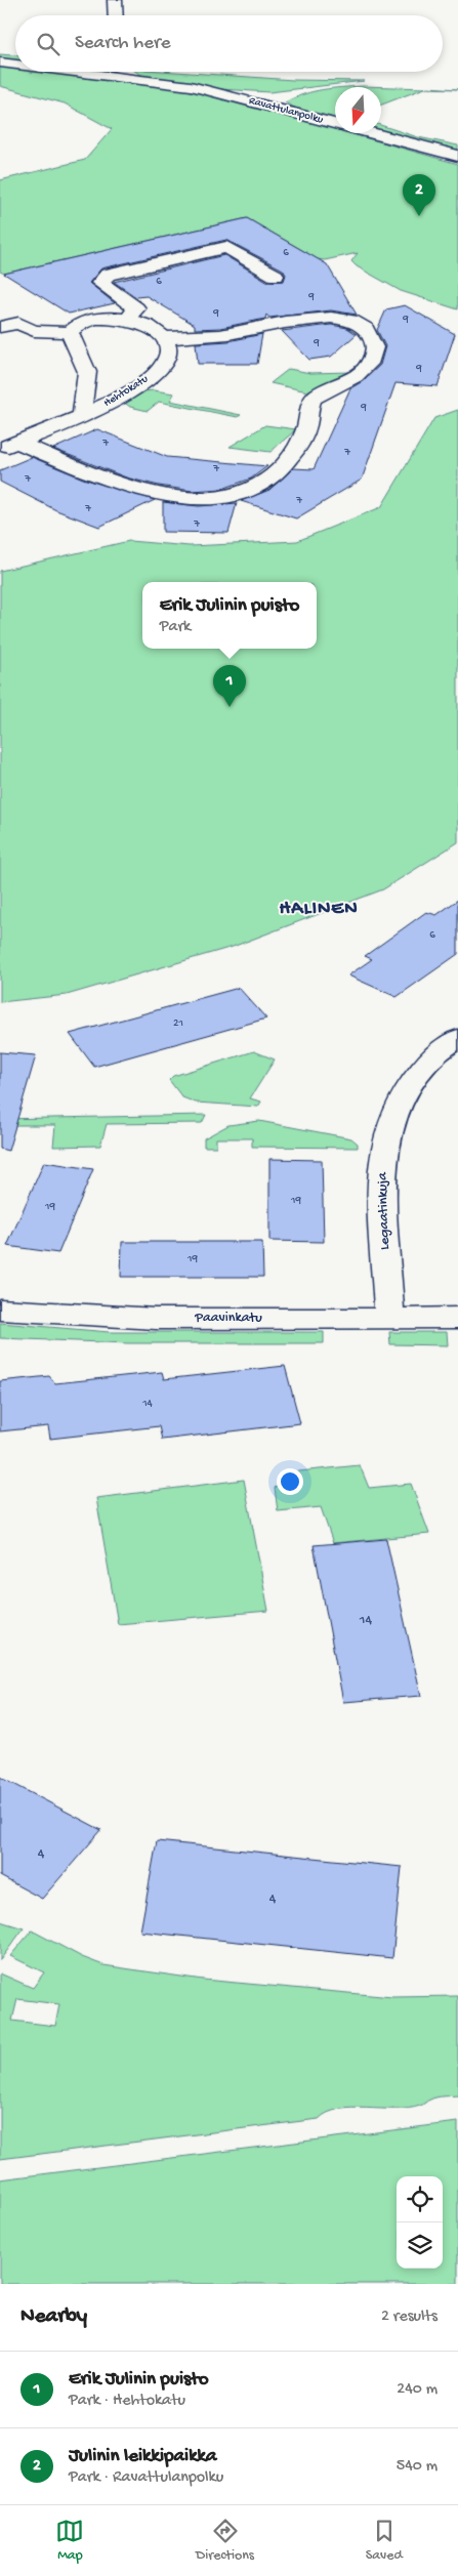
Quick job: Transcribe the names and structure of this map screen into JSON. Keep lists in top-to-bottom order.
{
  "streets": {
    "street": [
      "Ravattulanpolku",
      "Hehtokatu",
      "Legaatinkuja",
      "Paavinkatu"
    ]
  },
  "crossings": [
    ["Legaatinkuja", "Paavinkatu"]
  ],
  "districts": ["HALINEN"],
  "house_numbers": [
    "6",
    "6",
    "9",
    "9",
    "9",
    "9",
    "9",
    "9",
    "7",
    "7",
    "7",
    "7",
    "7",
    "7",
    "7",
    "6",
    "21",
    "19",
    "19",
    "19",
    "14",
    "14",
    "4",
    "4"
  ],
  "north": "bottom",
  "page": {
    "search": "Search here",
    "pins": ["2", "1"],
    "popup": ["Erik Julinin puisto", "Park"],
    "heading": ["Nearby", "2 results"],
    "list": [
      {
        "mark": "1",
        "name": "Erik Julinin puisto",
        "note": "Park · Hehtokatu",
        "value": "240 m"
      },
      {
        "mark": "2",
        "name": "Julinin leikkipaikka",
        "note": "Park · Ravattulanpolku",
        "value": "540 m"
      }
    ],
    "nav": ["Map", "Directions", "Saved"]
  }
}
